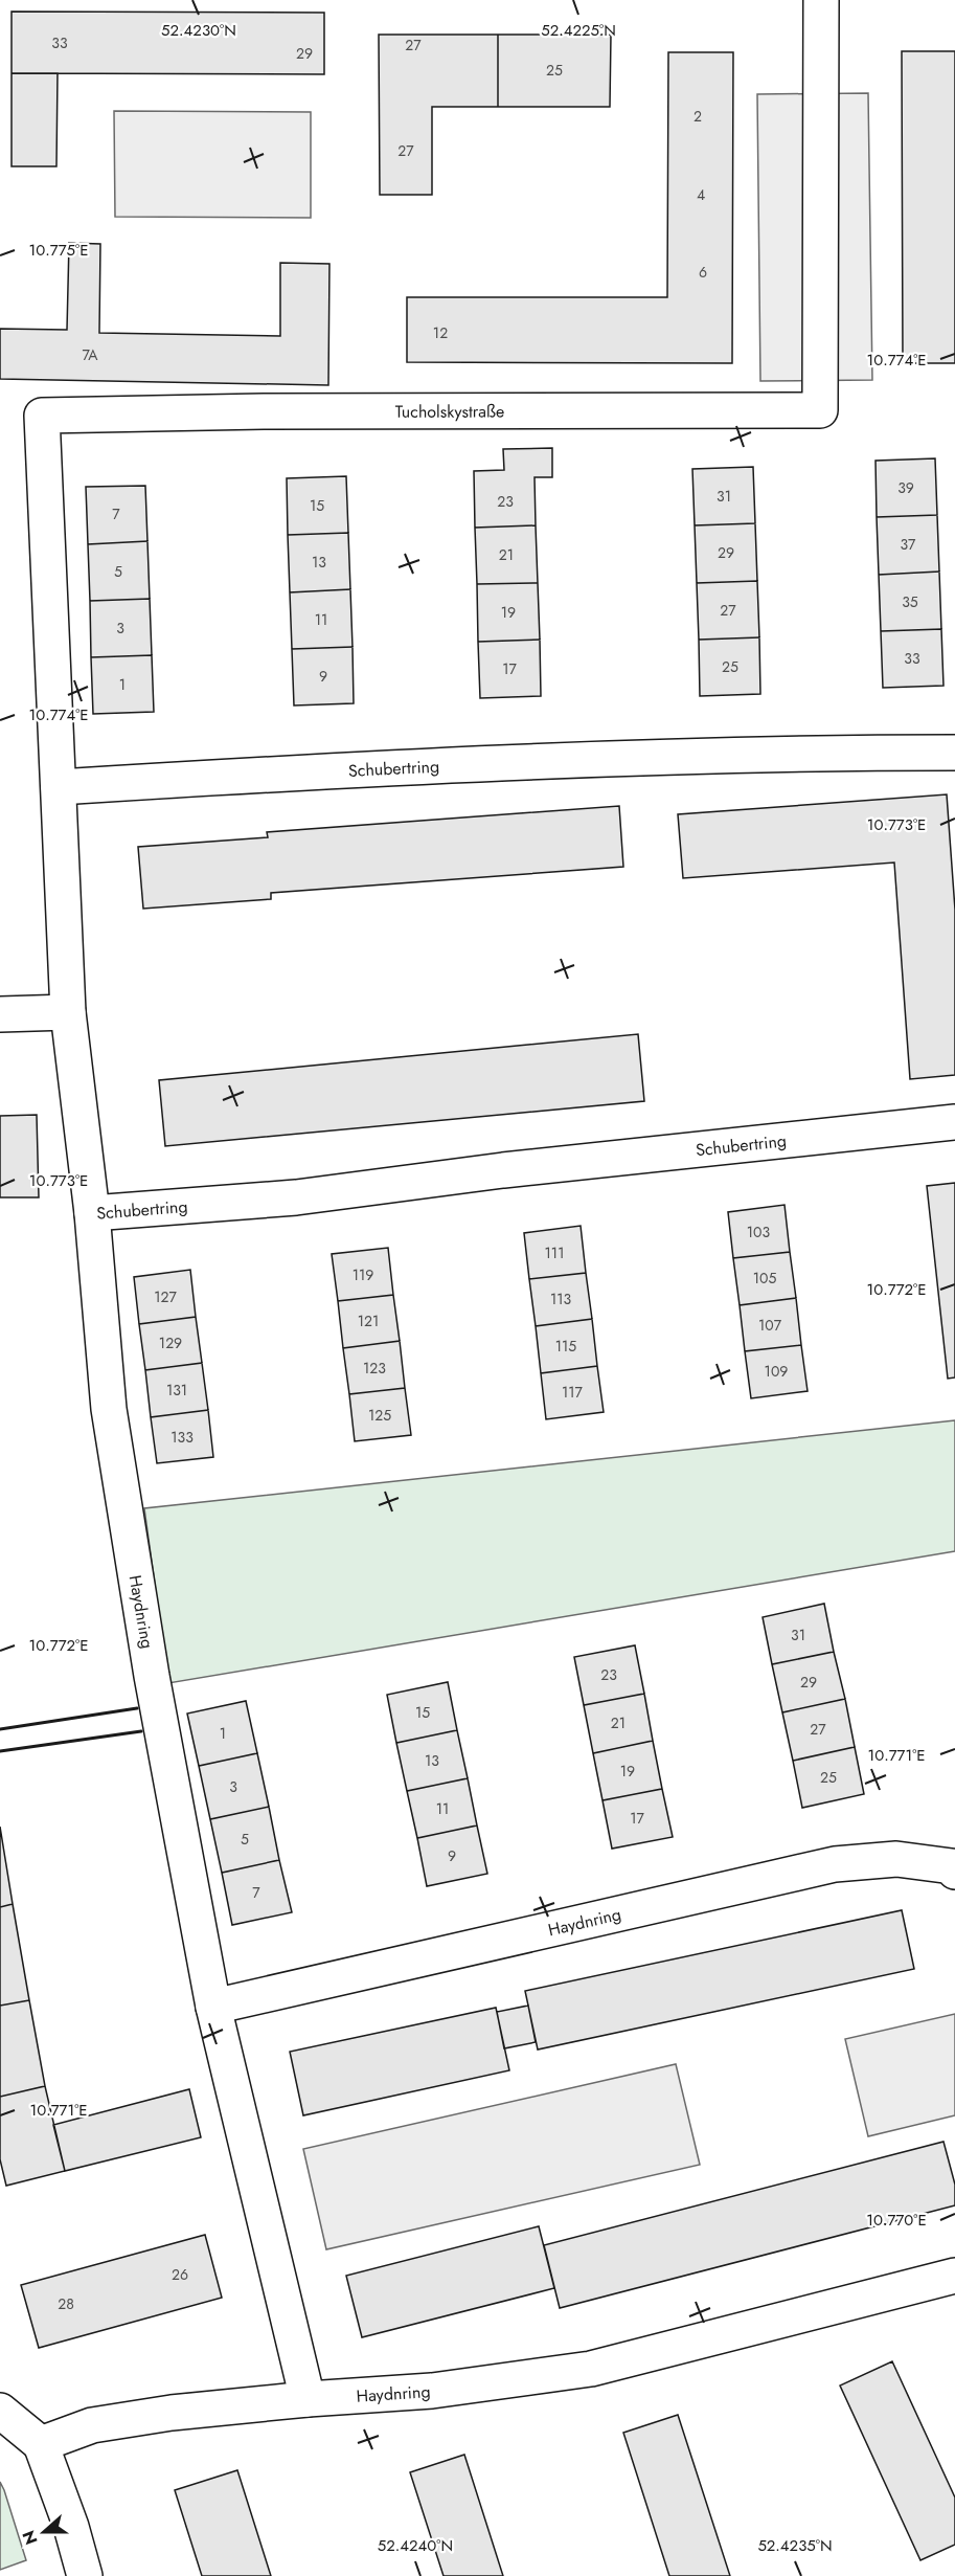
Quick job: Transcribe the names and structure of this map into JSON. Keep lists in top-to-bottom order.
{
  "streets": {
    "street": ["Tucholskystraße", "Schubertring", "Haydnring"]
  },
  "crossings": [
    ["Tucholskystraße", "Schubertring"],
    ["Schubertring", "Haydnring"]
  ],
  "house_numbers": [
    "33",
    "27",
    "29",
    "25",
    "2",
    "27",
    "4",
    "6",
    "12",
    "7A",
    "39",
    "31",
    "23",
    "15",
    "7",
    "37",
    "29",
    "21",
    "13",
    "5",
    "35",
    "27",
    "19",
    "11",
    "3",
    "33",
    "25",
    "17",
    "9",
    "1",
    "103",
    "111",
    "119",
    "105",
    "127",
    "113",
    "121",
    "107",
    "129",
    "115",
    "123",
    "109",
    "131",
    "117",
    "125",
    "133",
    "31",
    "23",
    "29",
    "15",
    "21",
    "27",
    "1",
    "13",
    "19",
    "25",
    "3",
    "11",
    "17",
    "5",
    "9",
    "7",
    "26",
    "28"
  ],
  "north": "left",
  "coordinates": [
    "52.4230°N",
    "52.4225°N",
    "10.775°E",
    "10.774°E",
    "10.773°E",
    "10.772°E",
    "10.771°E",
    "10.770°E",
    "52.4240°N",
    "52.4235°N"
  ]
}
